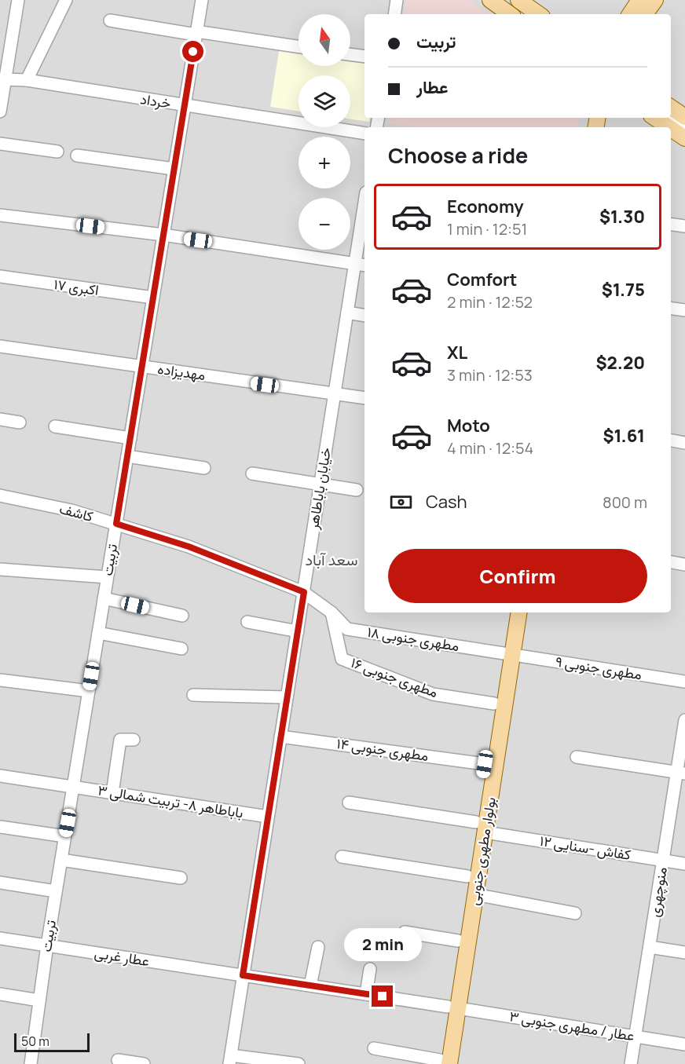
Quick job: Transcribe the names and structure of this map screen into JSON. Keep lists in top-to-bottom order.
{
  "streets": {
    "main road": ["بولوار مطهری جنوبی"],
    "street": [
      "خرداد",
      "اکبری ۱۷",
      "مهدیزاده",
      "خیابان باباطاهر",
      "کاشف",
      "تربیت",
      "مطهری جنوبی ۱۸",
      "مطهری جنوبی ۹",
      "مطهری جنوبی ۱۶",
      "مطهری جنوبی ۱۴",
      "باباطاهر ۸- تربیت شمالی ۳",
      "کفاش -سنایی ۱۲",
      "منوچهری",
      "عطار غربی",
      "عطار / مطهری جنوبی ۳"
    ]
  },
  "crossings": [
    ["خرداد", "تربیت"],
    ["اکبری ۱۷", "تربیت"],
    ["مهدیزاده", "خیابان باباطاهر"],
    ["مهدیزاده", "تربیت"],
    ["خیابان باباطاهر", "کاشف"],
    ["خیابان باباطاهر", "مطهری جنوبی ۱۴"],
    ["خیابان باباطاهر", "باباطاهر ۸- تربیت شمالی ۳"],
    ["خیابان باباطاهر", "عطار غربی"],
    ["کاشف", "تربیت"],
    ["کاشف", "مطهری جنوبی ۱۸"],
    ["کاشف", "مطهری جنوبی ۱۶"],
    ["تربیت", "باباطاهر ۸- تربیت شمالی ۳"],
    ["تربیت", "عطار غربی"],
    ["مطهری جنوبی ۱۸", "مطهری جنوبی ۹"],
    ["مطهری جنوبی ۱۸", "مطهری جنوبی ۱۶"],
    ["مطهری جنوبی ۱۸", "بولوار مطهری جنوبی"],
    ["مطهری جنوبی ۹", "بولوار مطهری جنوبی"],
    ["مطهری جنوبی ۱۶", "بولوار مطهری جنوبی"],
    ["مطهری جنوبی ۱۴", "بولوار مطهری جنوبی"],
    ["کفاش -سنایی ۱۲", "بولوار مطهری جنوبی"],
    ["کفاش -سنایی ۱۲", "منوچهری"],
    ["بولوار مطهری جنوبی", "عطار / مطهری جنوبی ۳"],
    ["منوچهری", "عطار / مطهری جنوبی ۳"],
    ["عطار غربی", "عطار / مطهری جنوبی ۳"]
  ],
  "districts": ["سعد آباد"],
  "scale_bar": "50 m",
  "north": "top",
  "page": {
    "map_buttons": ["+", "−"],
    "banner": ["تربیت", "عطار"],
    "heading": "Choose a ride",
    "list": [
      {
        "name": "Economy",
        "note": "1 min · 12:51",
        "value": "$1.30"
      },
      {
        "name": "Comfort",
        "note": "2 min · 12:52",
        "value": "$1.75"
      },
      {
        "name": "XL",
        "note": "3 min · 12:53",
        "value": "$2.20"
      },
      {
        "name": "Moto",
        "note": "4 min · 12:54",
        "value": "$1.61"
      }
    ],
    "pay": ["Cash", "800 m"],
    "buttons": "Confirm",
    "bubble": "2 min",
    "scale": "50 m"
  }
}
